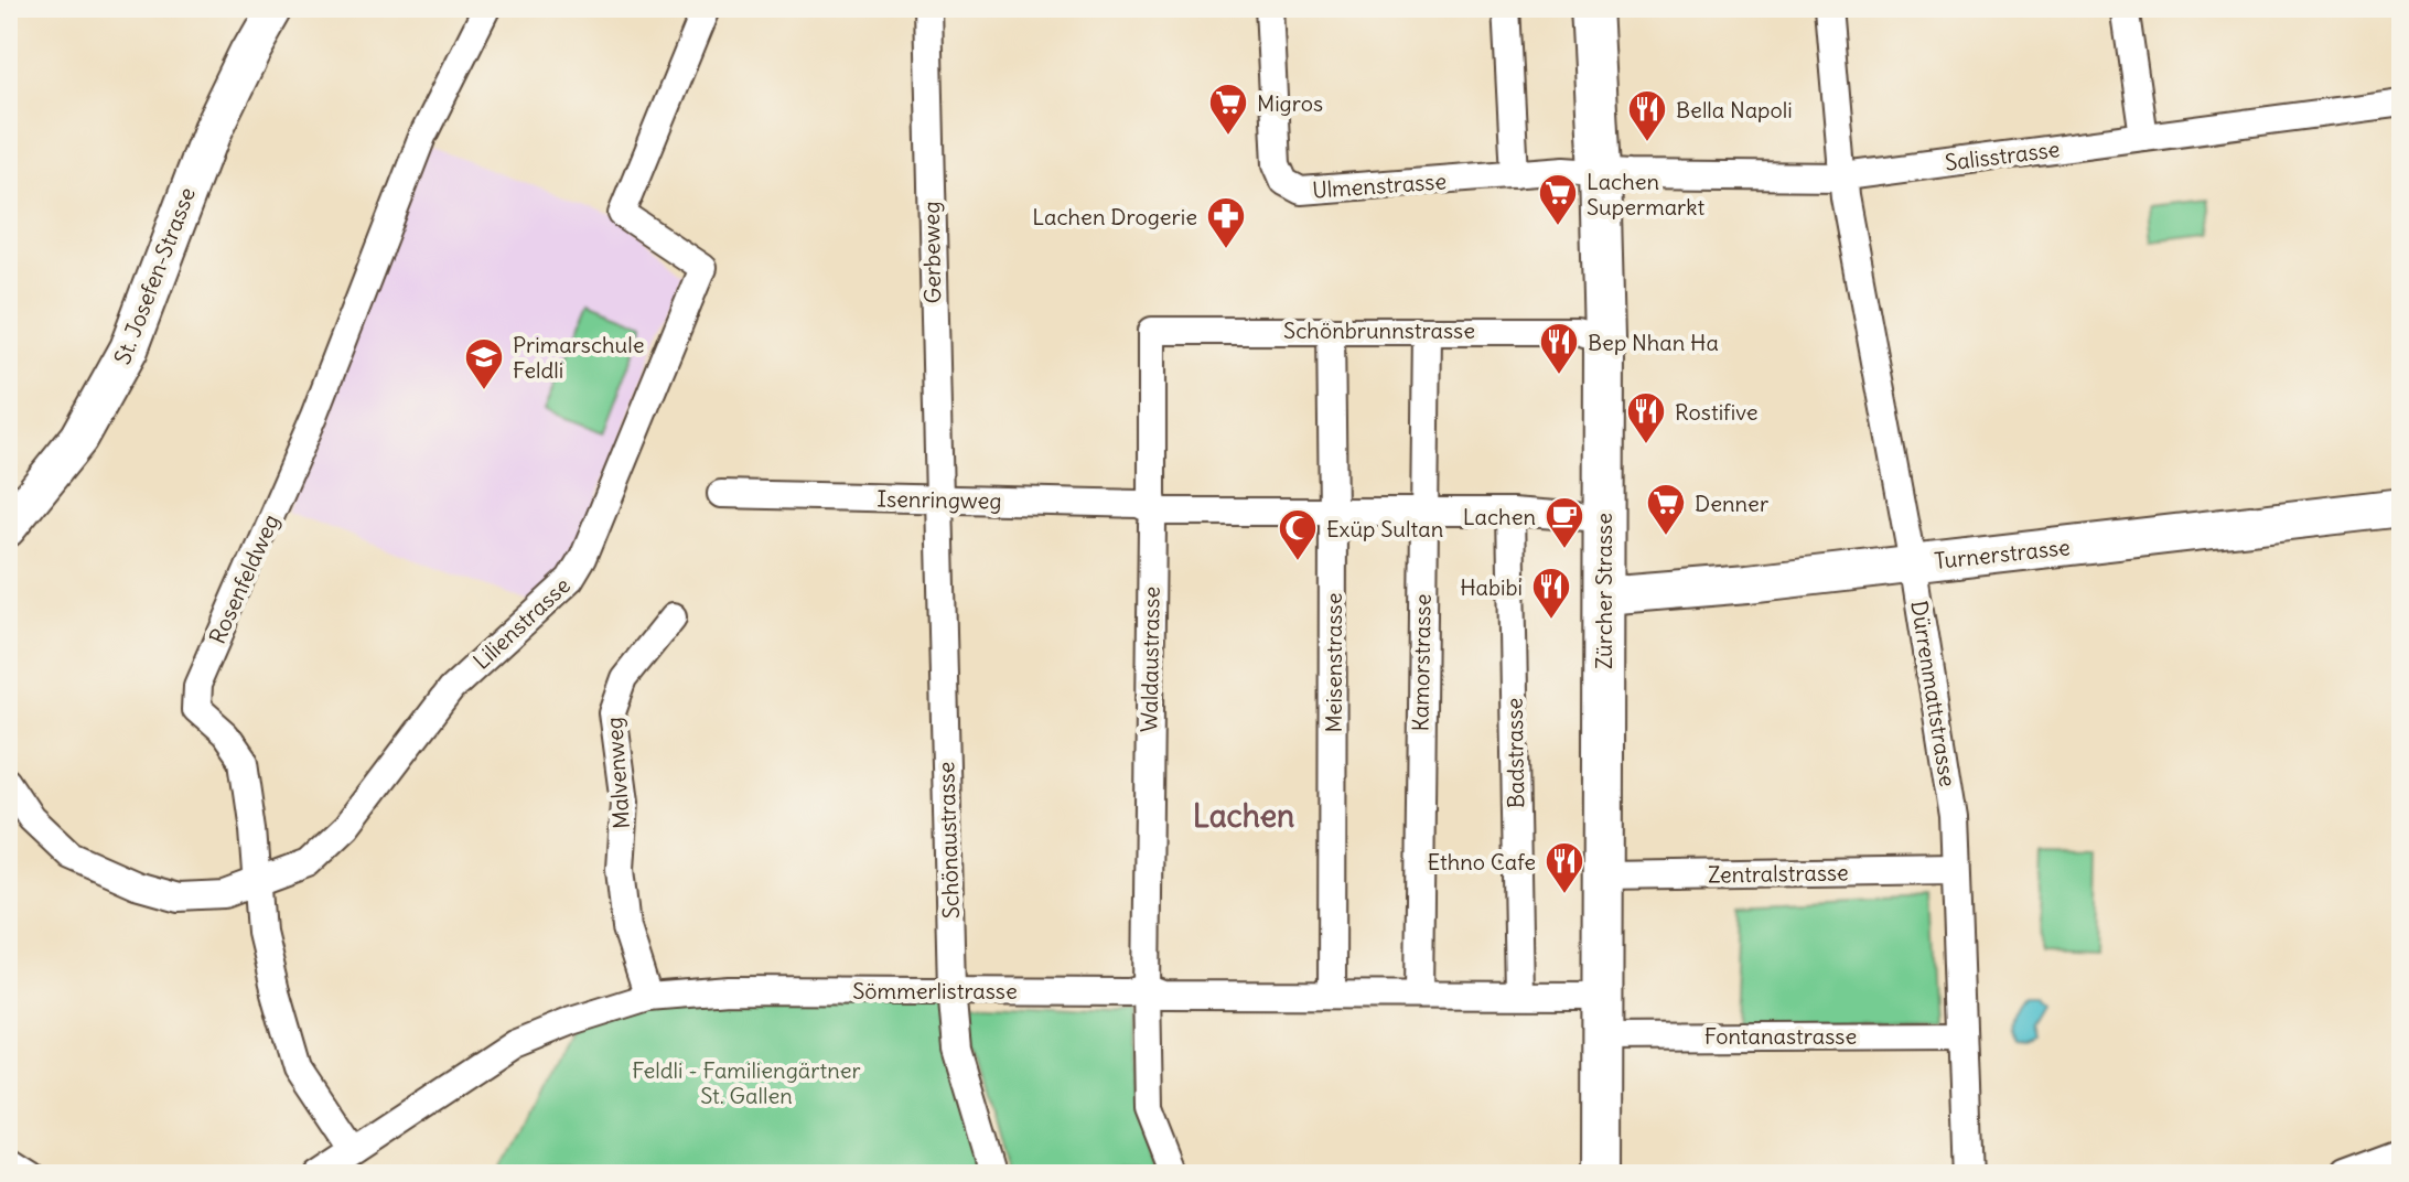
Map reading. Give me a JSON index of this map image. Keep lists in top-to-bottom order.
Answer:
{
  "streets": {
    "main road": ["Zürcher Strasse"],
    "street": [
      "Salisstrasse",
      "Ulmenstrasse",
      "Gerbeweg",
      "St. Josefen-Strasse",
      "Schönbrunnstrasse",
      "Isenringweg",
      "Turnerstrasse",
      "Rosenfeldweg",
      "Lilienstrasse",
      "Waldaustrasse",
      "Meisenstrasse",
      "Kamorstrasse",
      "Dürrenmattstrasse",
      "Badstrasse",
      "Malvenweg",
      "Schönaustrasse",
      "Zentralstrasse",
      "Sömmerlistrasse",
      "Fontanastrasse"
    ]
  },
  "crossings": [
    ["Salisstrasse", "Ulmenstrasse"],
    ["Salisstrasse", "Zürcher Strasse"],
    ["Salisstrasse", "Dürrenmattstrasse"],
    ["Ulmenstrasse", "Zürcher Strasse"],
    ["Gerbeweg", "Isenringweg"],
    ["Gerbeweg", "Schönaustrasse"],
    ["Schönbrunnstrasse", "Zürcher Strasse"],
    ["Schönbrunnstrasse", "Waldaustrasse"],
    ["Schönbrunnstrasse", "Meisenstrasse"],
    ["Schönbrunnstrasse", "Kamorstrasse"],
    ["Isenringweg", "Zürcher Strasse"],
    ["Isenringweg", "Waldaustrasse"],
    ["Isenringweg", "Meisenstrasse"],
    ["Isenringweg", "Kamorstrasse"],
    ["Isenringweg", "Badstrasse"],
    ["Isenringweg", "Schönaustrasse"],
    ["Turnerstrasse", "Zürcher Strasse"],
    ["Turnerstrasse", "Dürrenmattstrasse"],
    ["Rosenfeldweg", "Lilienstrasse"],
    ["Rosenfeldweg", "Sömmerlistrasse"],
    ["Zürcher Strasse", "Zentralstrasse"],
    ["Zürcher Strasse", "Sömmerlistrasse"],
    ["Zürcher Strasse", "Fontanastrasse"],
    ["Waldaustrasse", "Sömmerlistrasse"],
    ["Meisenstrasse", "Sömmerlistrasse"],
    ["Kamorstrasse", "Sömmerlistrasse"],
    ["Dürrenmattstrasse", "Zentralstrasse"],
    ["Dürrenmattstrasse", "Fontanastrasse"],
    ["Badstrasse", "Sömmerlistrasse"],
    ["Malvenweg", "Sömmerlistrasse"],
    ["Schönaustrasse", "Sömmerlistrasse"]
  ],
  "districts": ["Lachen"],
  "parks": ["Feldli - Familiengärtner St. Gallen"],
  "places": {
    "supermarket": ["Migros", "Lachen Supermarkt", "Denner"],
    "restaurant": [
      "Bella Napoli",
      "Bep Nhan Ha",
      "Rostifive",
      "Habibi",
      "Ethno Cafe"
    ],
    "pharmacy": ["Lachen Drogerie"],
    "school or university": ["Primarschule Feldli"],
    "cafe": ["Lachen"],
    "mosque": ["Exüp Sultan"]
  }
}
